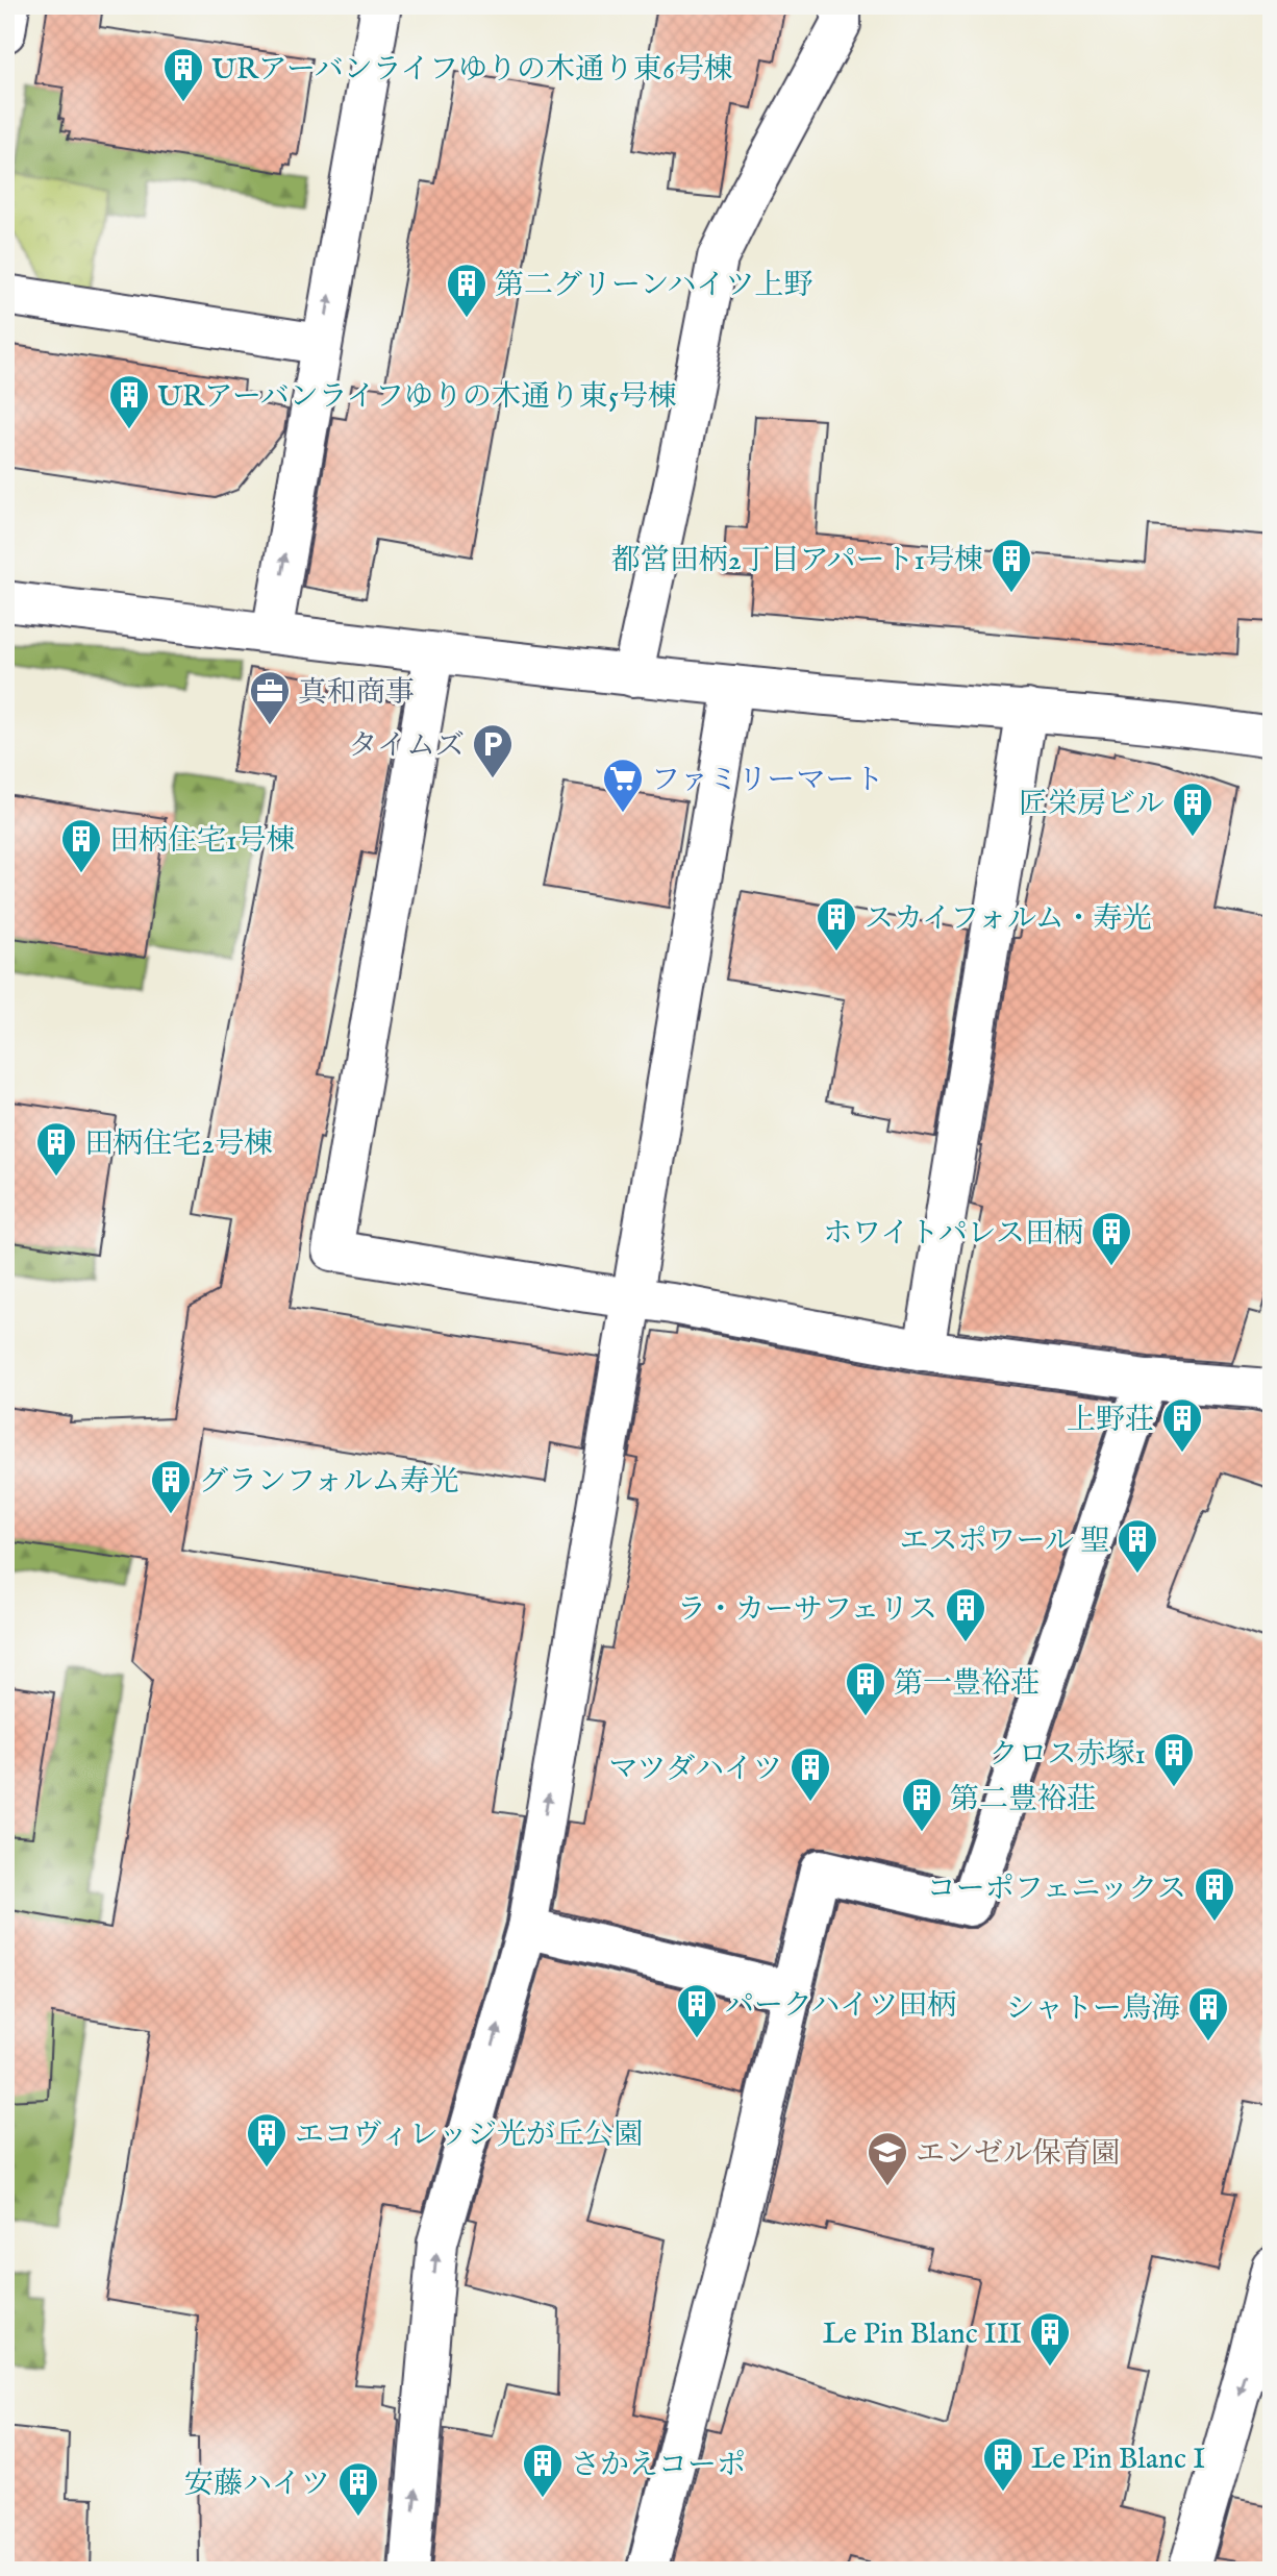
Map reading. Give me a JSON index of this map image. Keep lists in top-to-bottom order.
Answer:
{
  "places": {
    "building": [
      "URアーバンライフゆりの木通り東6号棟",
      "第二グリーンハイツ上野",
      "URアーバンライフゆりの木通り東5号棟",
      "都営田柄2丁目アパート1号棟",
      "匠栄房ビル",
      "田柄住宅1号棟",
      "スカイフォルム・寿光",
      "田柄住宅2号棟",
      "ホワイトパレス田柄",
      "上野荘",
      "グランフォルム寿光",
      "エスポワール 聖",
      "ラ・カーサフェリス",
      "第一豊裕荘",
      "クロス赤塚1",
      "マツダハイツ",
      "第二豊裕荘",
      "コーポフェニックス",
      "パークハイツ田柄",
      "シャトー鳥海",
      "エコヴィレッジ光が丘公園",
      "Le Pin Blanc III",
      "Le Pin Blanc I",
      "さかえコーポ",
      "安藤ハイツ"
    ],
    "office": ["真和商事"],
    "parking": ["タイムズ"],
    "supermarket": ["ファミリーマート"],
    "school or university": ["エンゼル保育園"]
  }
}
